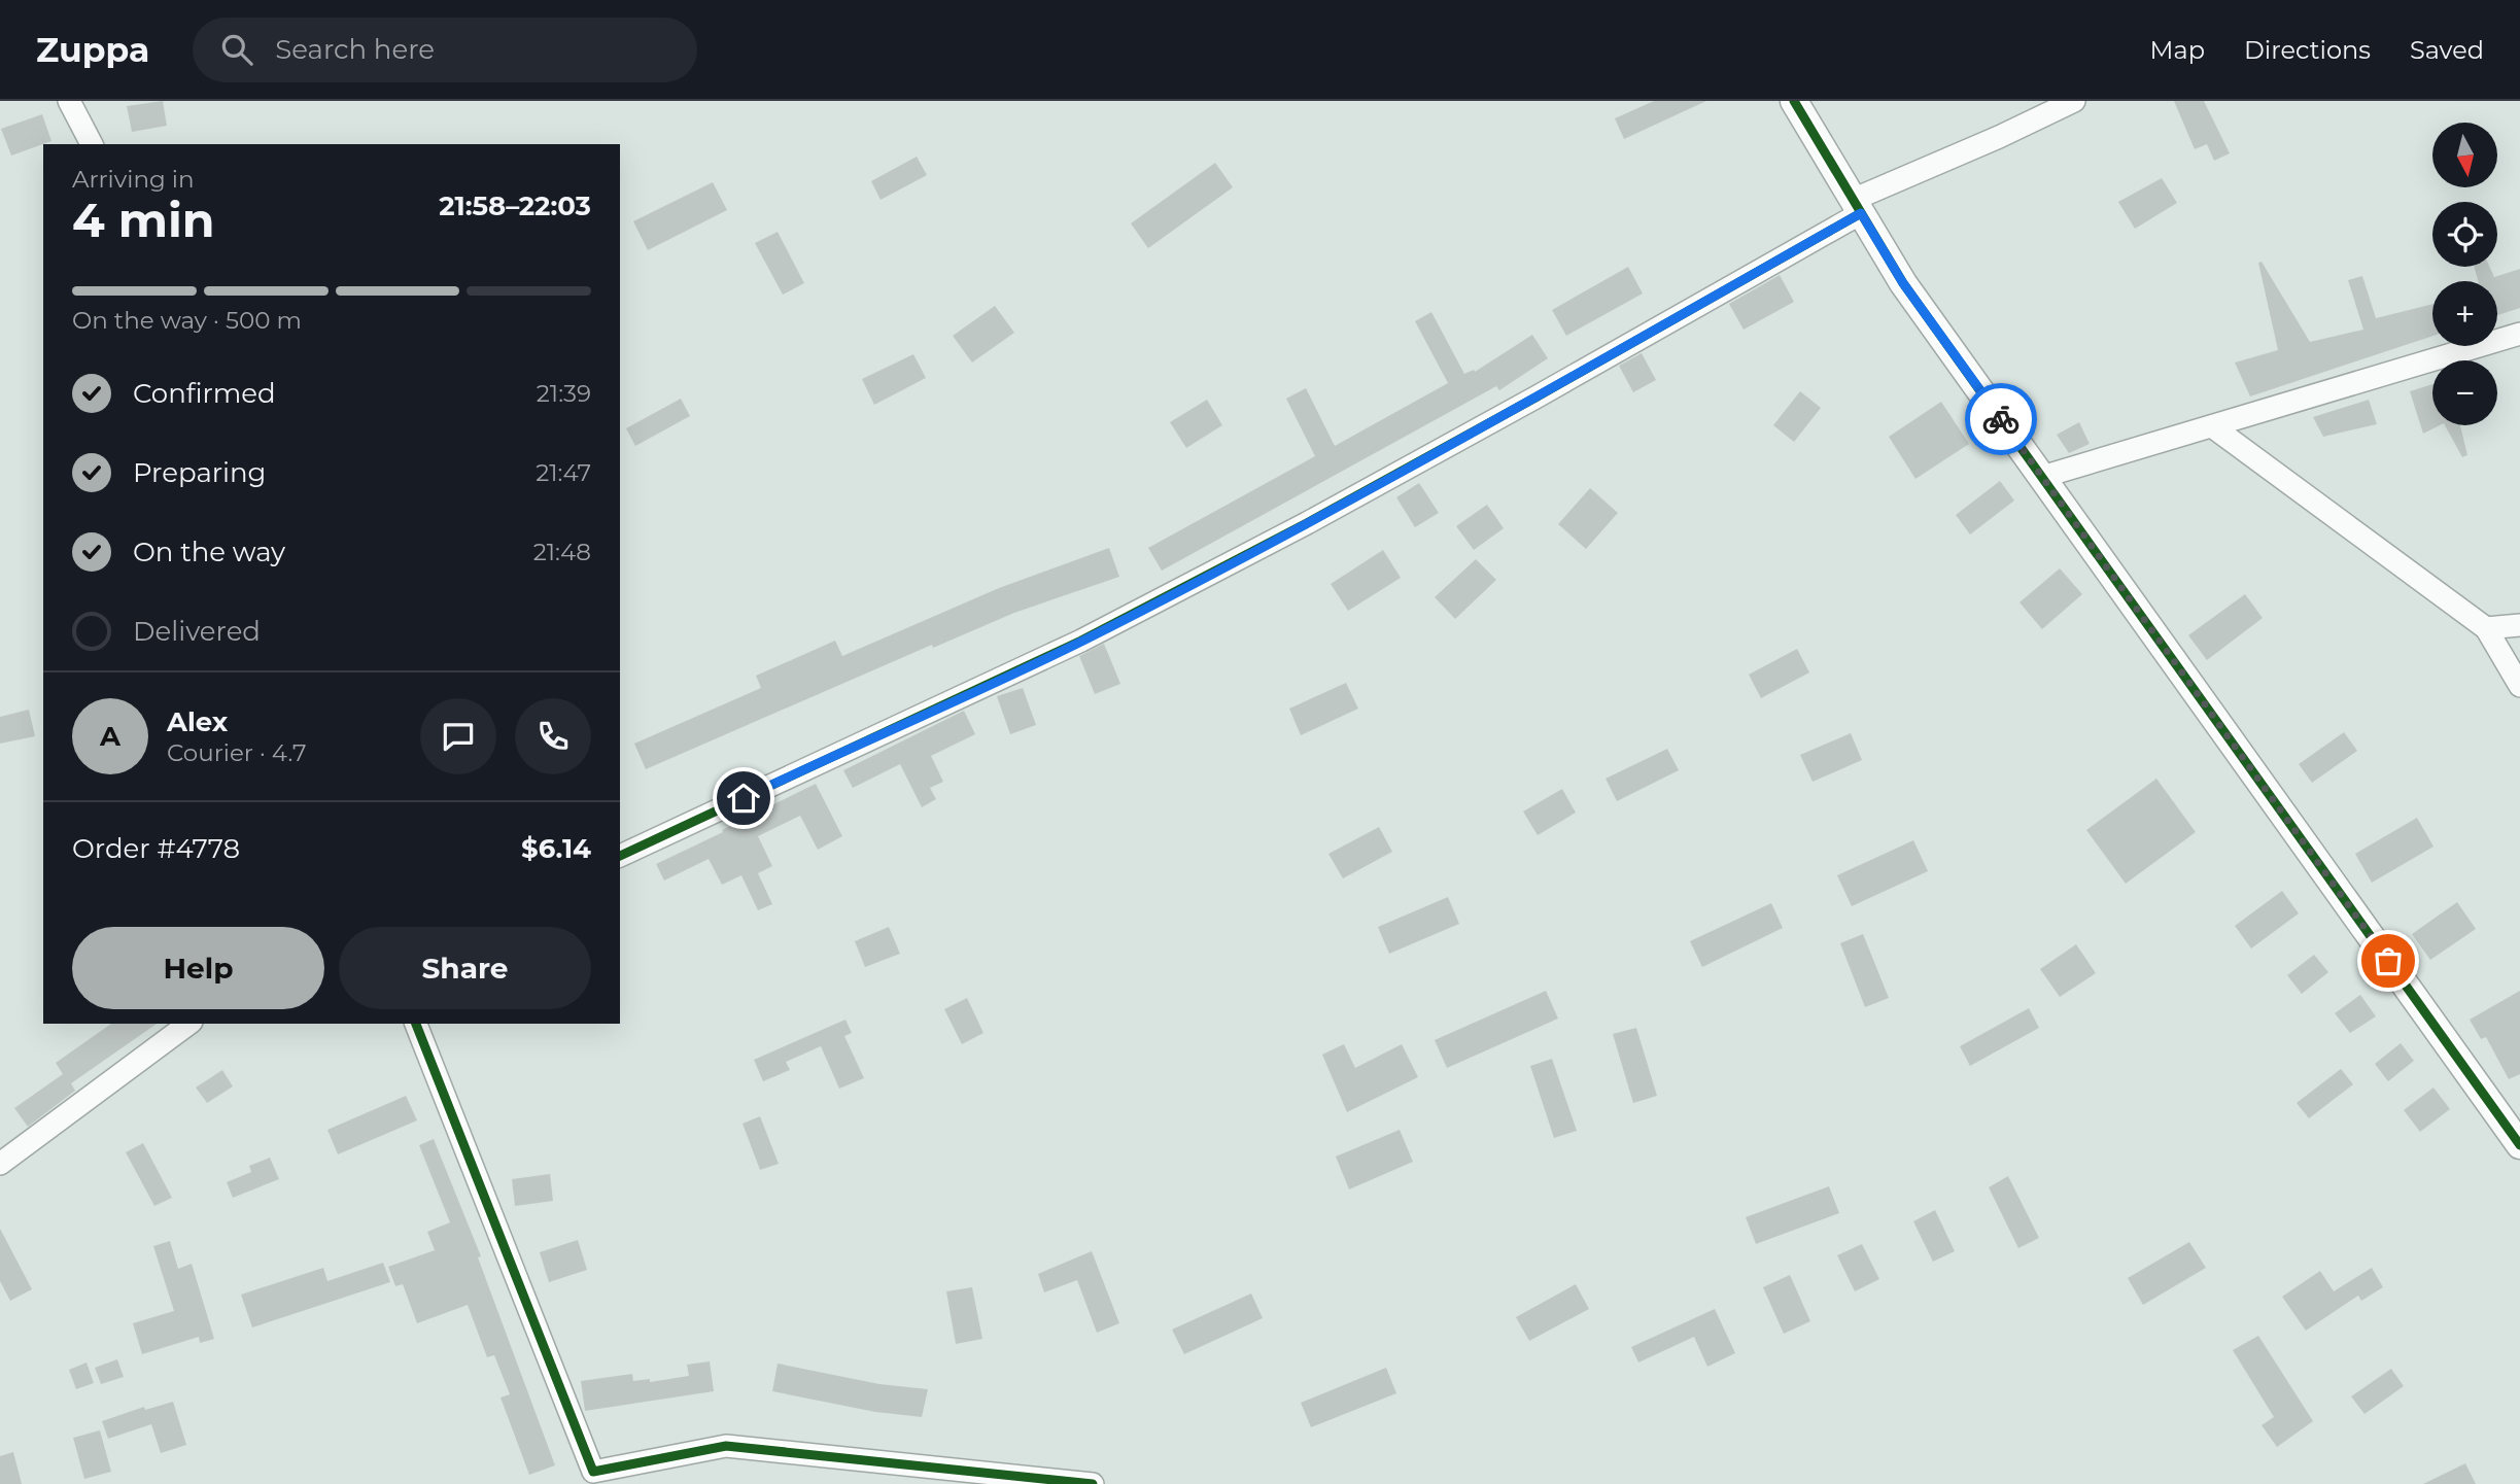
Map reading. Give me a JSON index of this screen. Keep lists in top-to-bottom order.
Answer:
{
  "north": "bottom",
  "page": {
    "header": "Zuppa",
    "search": "Search here",
    "nav": ["Map", "Directions", "Saved"],
    "map_buttons": ["+", "−"],
    "heading": ["4 min", "Arriving in", "21:58–22:03"],
    "panel": [
      "Alex",
      "Courier · 4.7",
      "Order #4778",
      "$6.14"
    ],
    "bar": "On the way · 500 m",
    "list": [
      ["Confirmed", "21:39"],
      ["Preparing", "21:47"],
      ["On the way", "21:48"],
      "Delivered"
    ],
    "round": "A",
    "buttons": ["Help", "Share"]
  }
}
